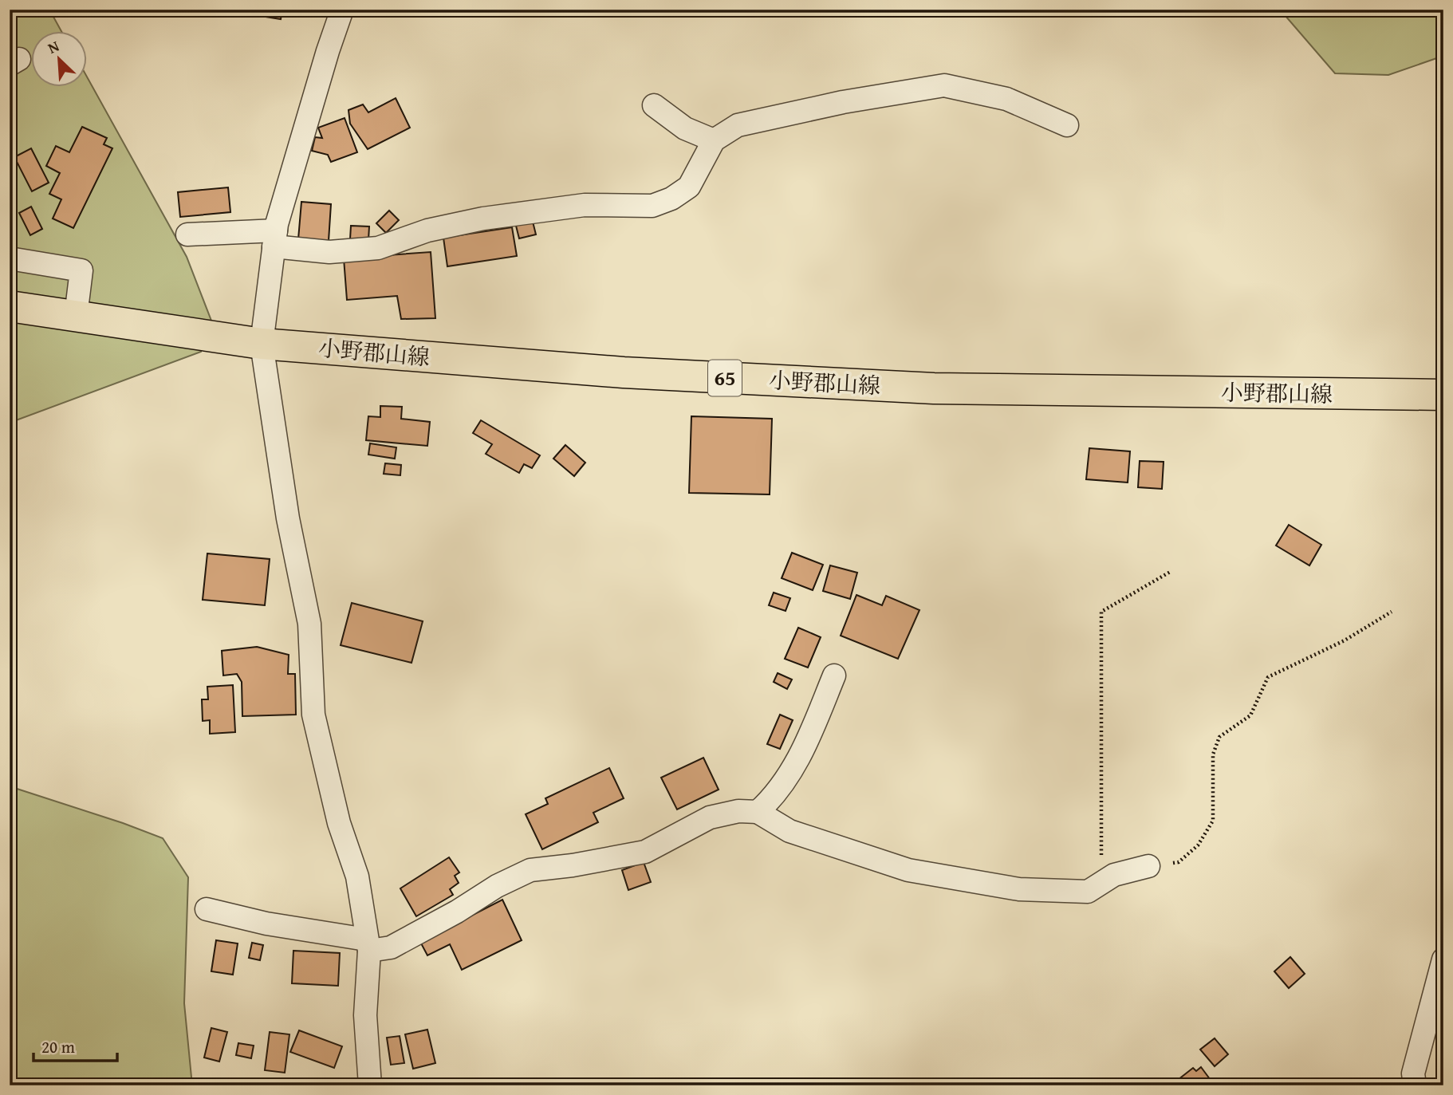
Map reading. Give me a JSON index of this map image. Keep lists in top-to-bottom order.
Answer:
{
  "streets": {
    "main road": ["小野郡山線", "65"]
  },
  "scale_bar": "20 m",
  "north": "top left"
}
